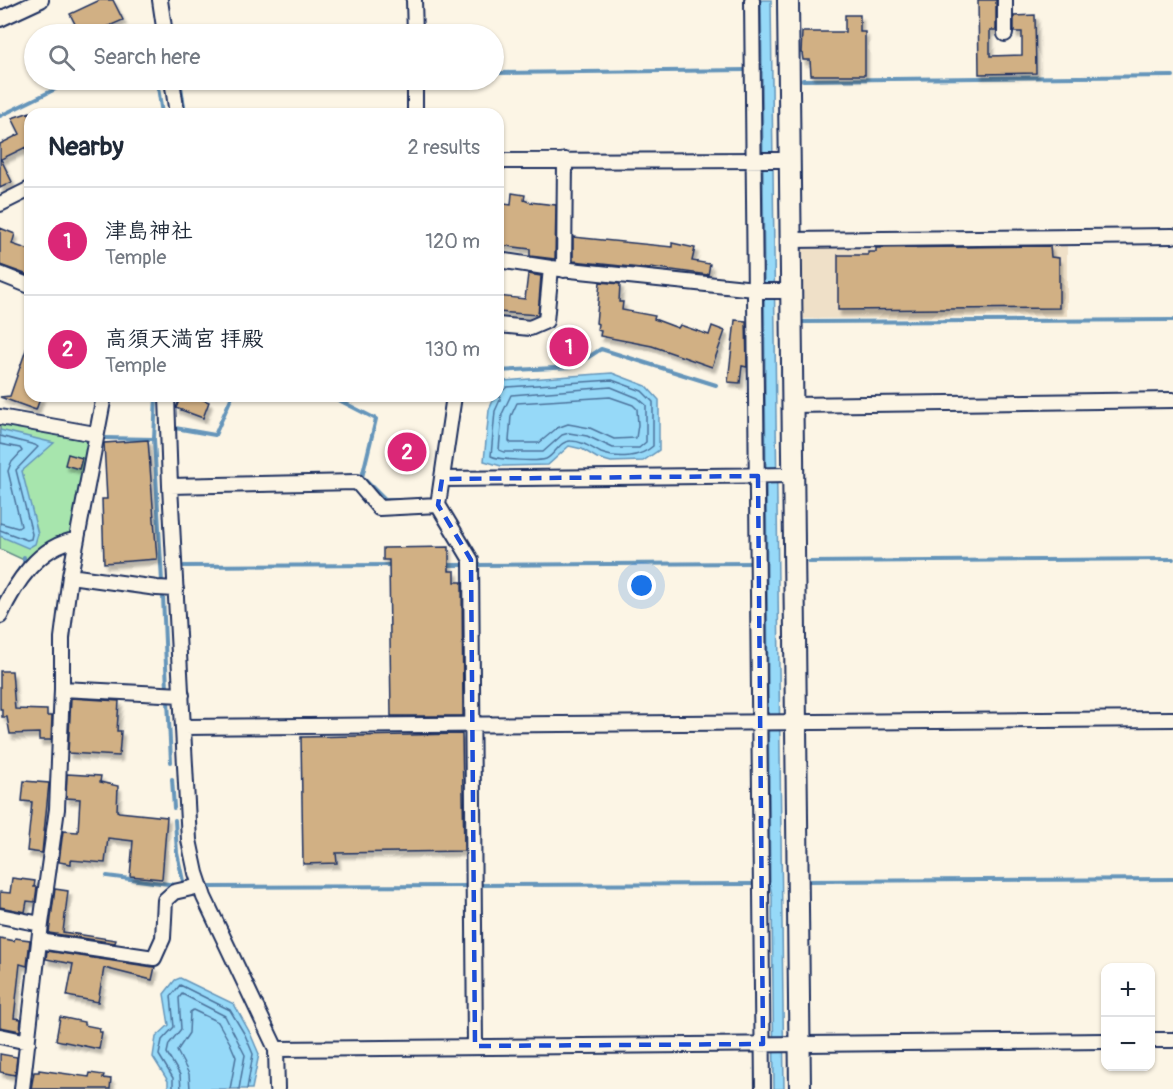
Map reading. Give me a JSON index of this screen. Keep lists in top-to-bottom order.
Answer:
{
  "page": {
    "search": "Search here",
    "heading": ["Nearby", "2 results"],
    "list": [
      {
        "mark": "1",
        "name": "津島神社",
        "note": "Temple",
        "value": "120 m"
      },
      {
        "mark": "2",
        "name": "高須天満宮 拝殿",
        "note": "Temple",
        "value": "130 m"
      }
    ],
    "pins": ["1", "2"],
    "map_buttons": ["+", "−"]
  }
}
